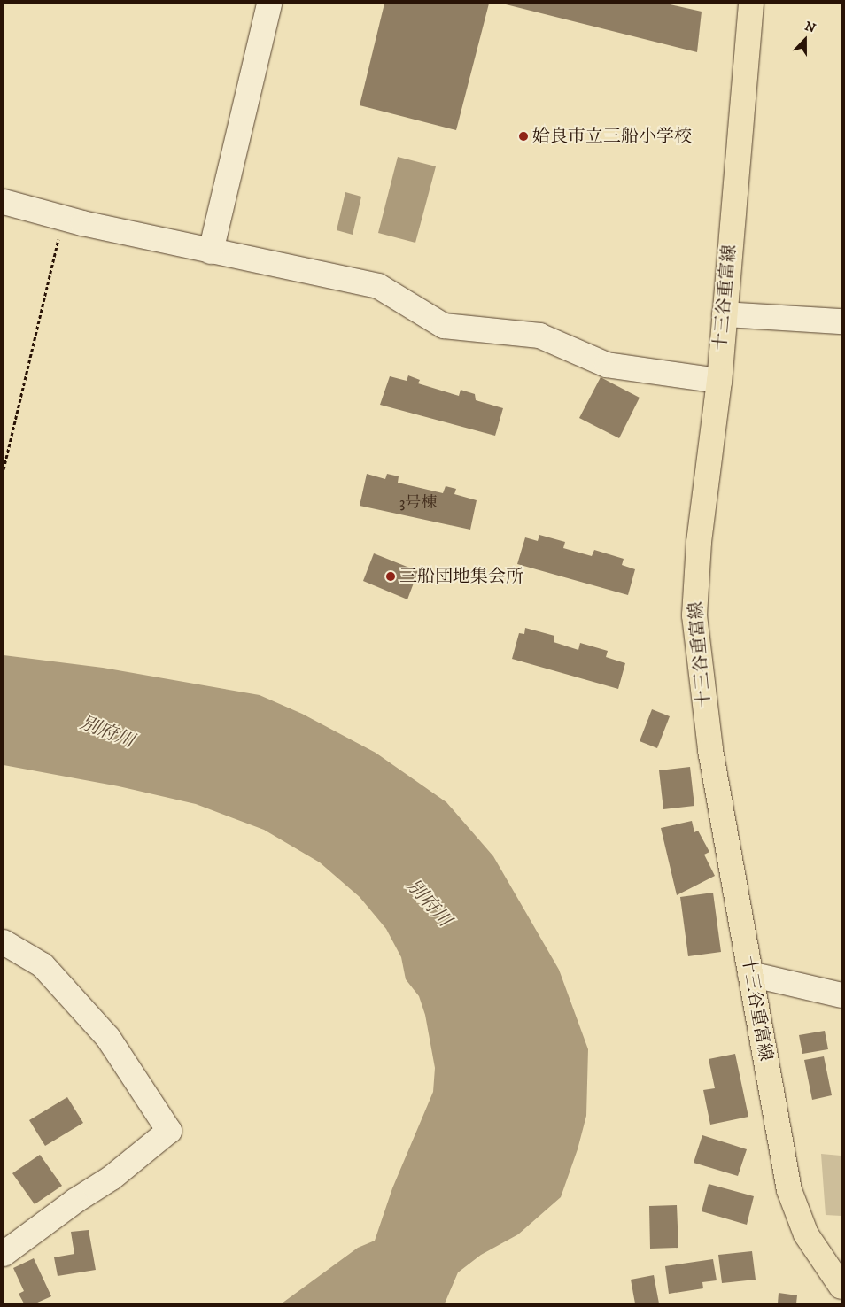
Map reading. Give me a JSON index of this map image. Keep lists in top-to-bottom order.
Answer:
{
  "streets": {
    "main road": ["十三谷重富線"]
  },
  "water": ["別府川"],
  "places": ["姶良市立三船小学校", "三船団地集会所"],
  "house_numbers": ["3号棟"],
  "north": "top"
}
